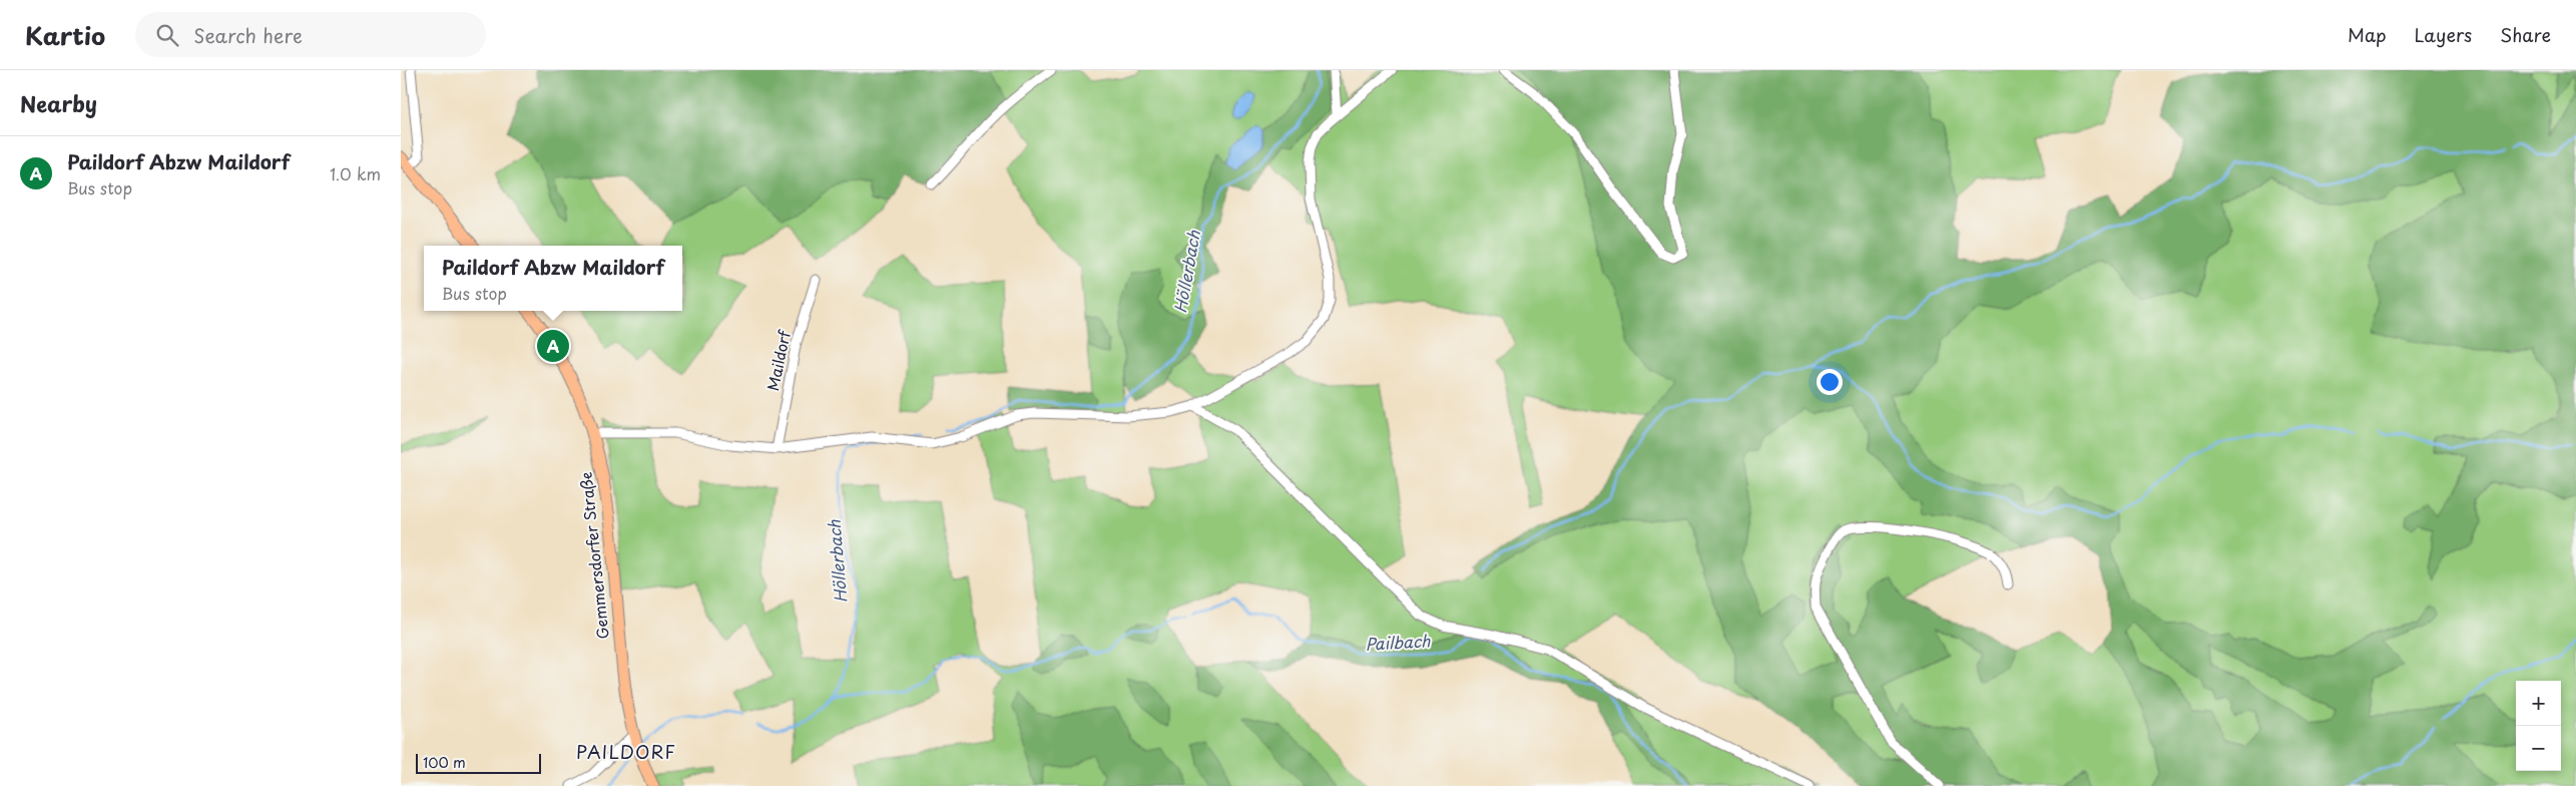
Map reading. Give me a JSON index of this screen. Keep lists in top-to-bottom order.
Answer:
{
  "streets": {
    "main road": ["Gemmersdorfer Straße"],
    "street": ["Maildorf"]
  },
  "districts": ["PAILDORF"],
  "water": ["Höllerbach", "Pailbach"],
  "scale_bar": "100 m",
  "page": {
    "header": "Kartio",
    "search": "Search here",
    "nav": ["Map", "Layers", "Share"],
    "heading": "Nearby",
    "list": [
      {
        "mark": "A",
        "name": "Paildorf Abzw Maildorf",
        "note": "Bus stop",
        "value": "1.0 km"
      }
    ],
    "popup": ["Paildorf Abzw Maildorf", "Bus stop"],
    "pins": "A",
    "map_buttons": ["+", "−"],
    "scale": "100 m"
  }
}
